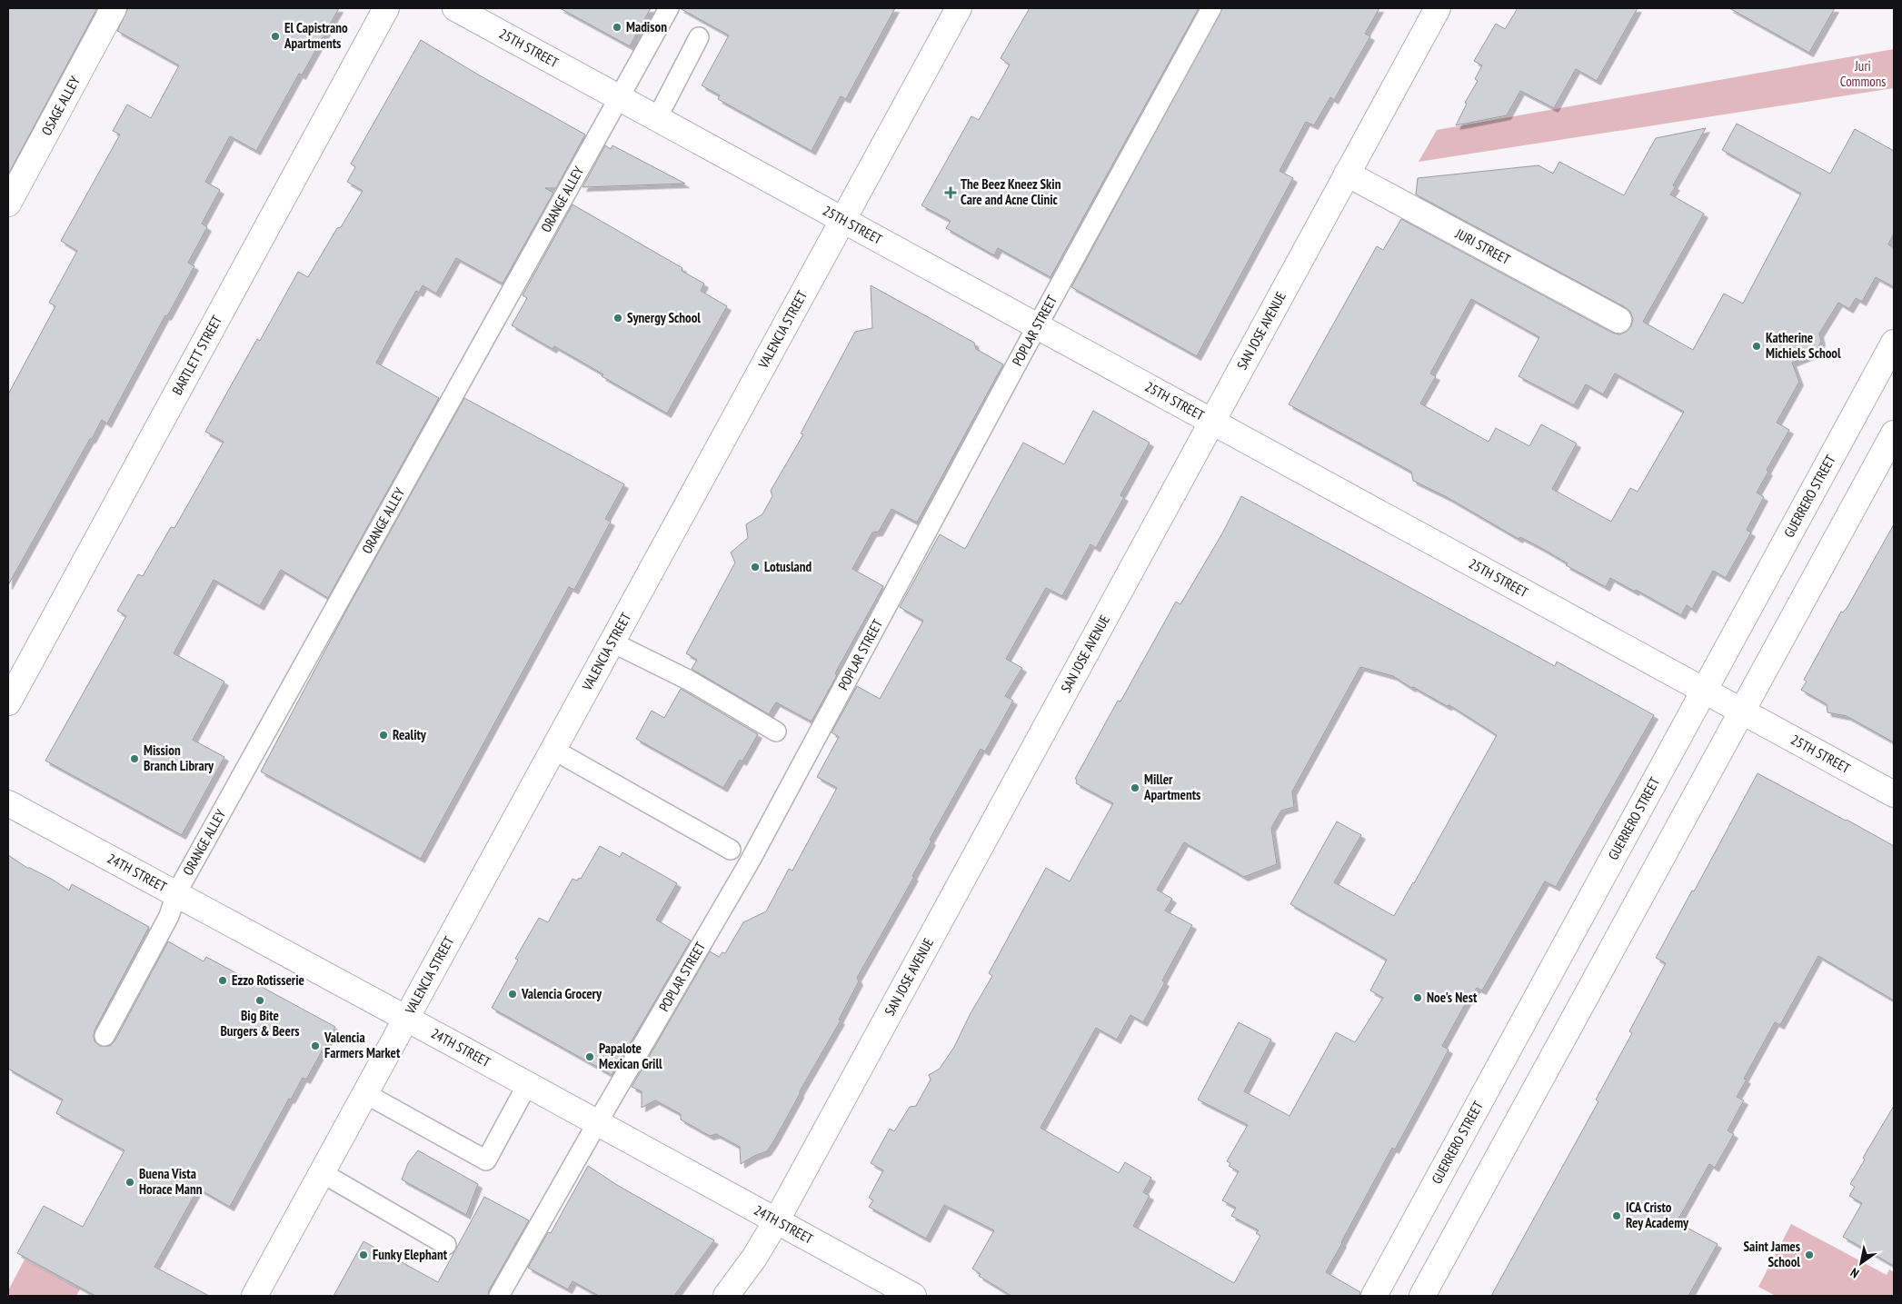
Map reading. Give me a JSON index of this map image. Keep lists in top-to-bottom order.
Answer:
{
  "streets": {
    "street": [
      "25TH STREET",
      "OSAGE ALLEY",
      "JURI STREET",
      "VALENCIA STREET",
      "SAN JOSE AVENUE",
      "BARTLETT STREET",
      "GUERRERO STREET",
      "24TH STREET"
    ],
    "lane": ["ORANGE ALLEY", "POPLAR STREET"]
  },
  "crossings": [
    ["25TH STREET", "ORANGE ALLEY"],
    ["25TH STREET", "VALENCIA STREET"],
    ["25TH STREET", "POPLAR STREET"],
    ["25TH STREET", "SAN JOSE AVENUE"],
    ["25TH STREET", "GUERRERO STREET"],
    ["ORANGE ALLEY", "24TH STREET"],
    ["JURI STREET", "SAN JOSE AVENUE"],
    ["VALENCIA STREET", "24TH STREET"],
    ["POPLAR STREET", "24TH STREET"],
    ["SAN JOSE AVENUE", "24TH STREET"]
  ],
  "parks": ["Juri Commons"],
  "places": {
    "other": [
      "Madison",
      "El Capistrano Apartments",
      "Synergy School",
      "Katherine Michiels School",
      "Lotusland",
      "Reality",
      "Mission Branch Library",
      "Miller Apartments",
      "Ezzo Rotisserie",
      "Valencia Grocery",
      "Noe's Nest",
      "Big Bite Burgers & Beers",
      "Valencia Farmers Market",
      "Papalote Mexican Grill",
      "Buena Vista Horace Mann",
      "ICA Cristo Rey Academy",
      "Funky Elephant",
      "Saint James School"
    ],
    "health": ["The Beez Kneez Skin Care and Acne Clinic"]
  },
  "north": "bottom left"
}
